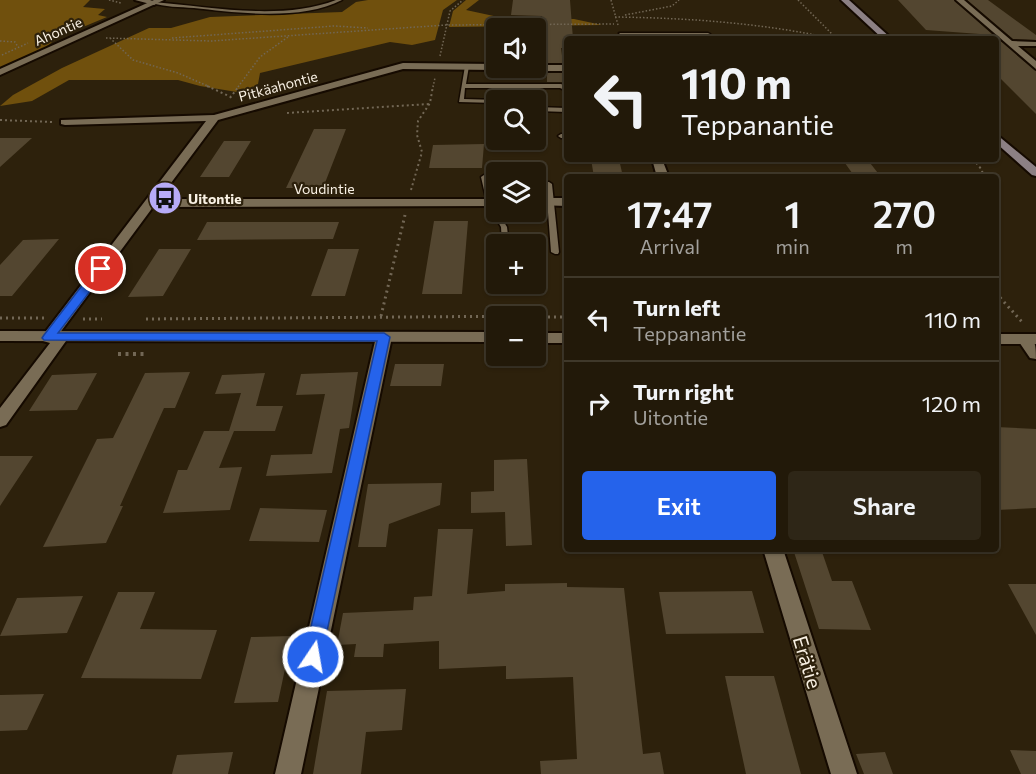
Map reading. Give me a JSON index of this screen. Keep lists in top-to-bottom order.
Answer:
{
  "streets": {
    "street": [
      "Ahontie",
      "Pitkäahontie",
      "Voudintie",
      "Erätie"
    ]
  },
  "places": {
    "bus stop": ["Uitontie"]
  },
  "page": {
    "map_buttons": ["+", "−"],
    "turn": ["110 m", "Teppanantie"],
    "eta": [
      "17:47",
      "Arrival",
      "1",
      "min",
      "270",
      "m"
    ],
    "list": [
      {
        "name": "Turn left",
        "note": "Teppanantie",
        "value": "110 m"
      },
      {
        "name": "Turn right",
        "note": "Uitontie",
        "value": "120 m"
      }
    ],
    "buttons": ["Exit", "Share"]
  }
}
